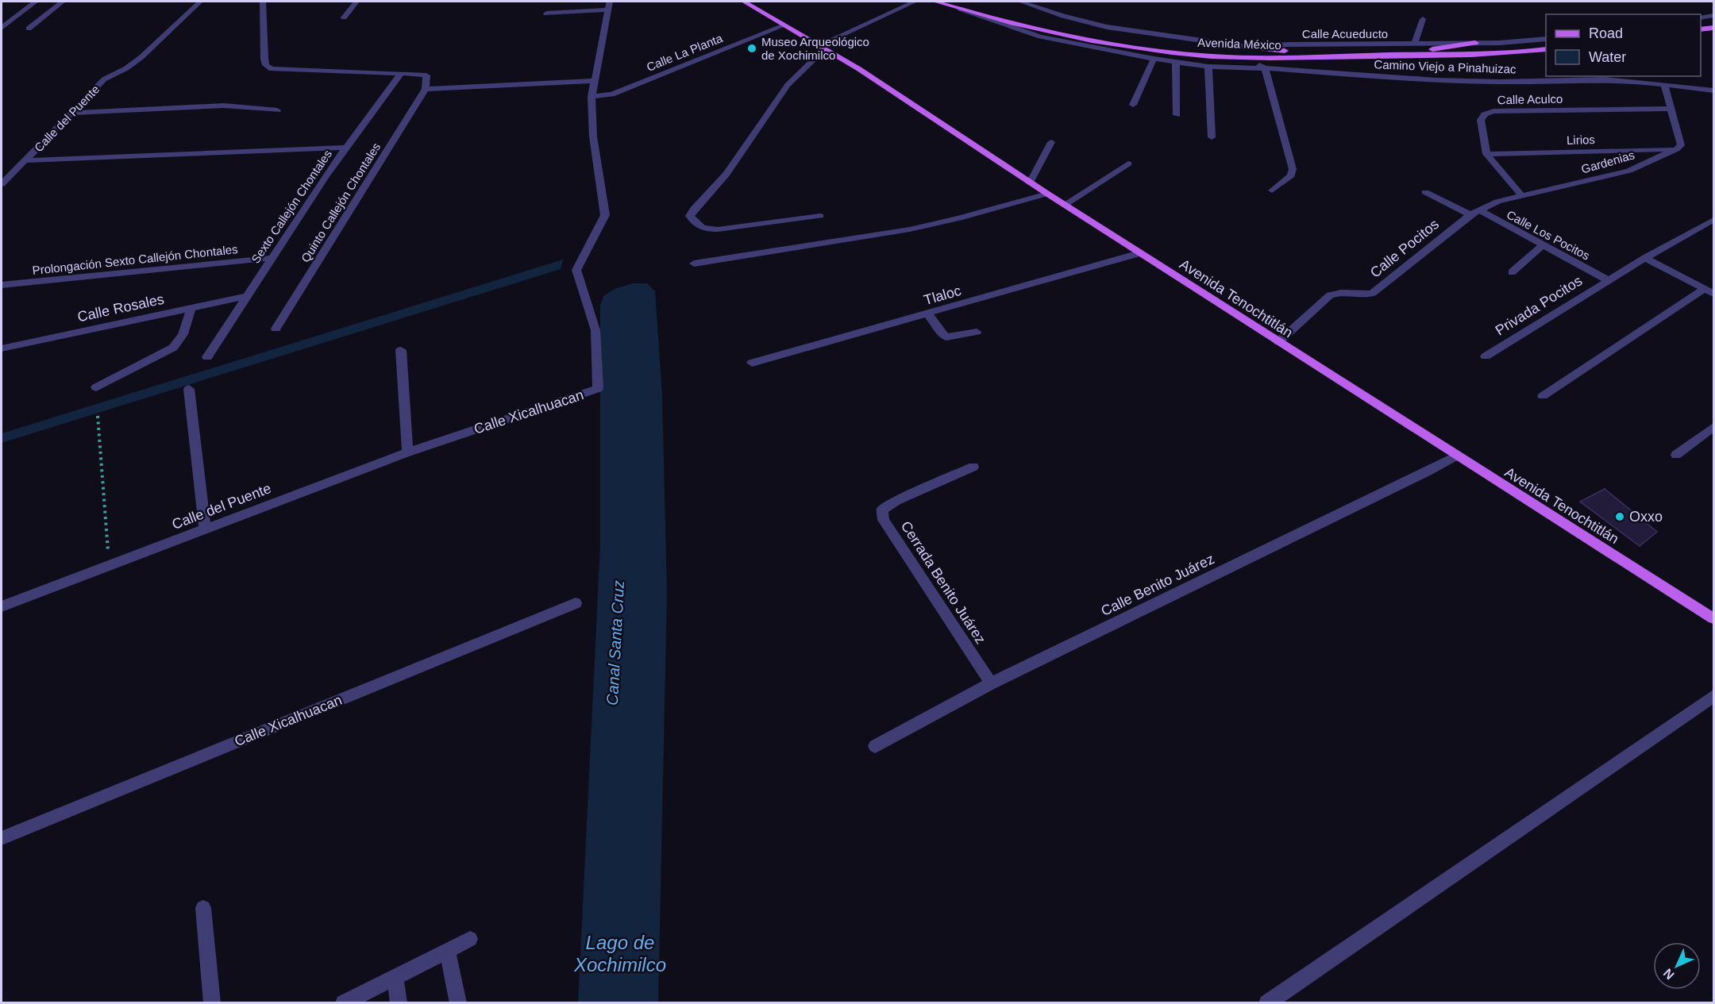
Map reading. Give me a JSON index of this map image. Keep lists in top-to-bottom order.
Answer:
{
  "streets": {
    "main road": ["Avenida México", "Avenida Tenochtitlán"],
    "street": [
      "Calle Acueducto",
      "Calle La Planta",
      "Camino Viejo a Pinahuizac",
      "Calle Aculco",
      "Calle del Puente",
      "Lirios",
      "Gardenias",
      "Quinto Callejón Chontales",
      "Sexto Callejón Chontales",
      "Calle Los Pocitos",
      "Calle Pocitos",
      "Prolongación Sexto Callejón Chontales",
      "Tlaloc",
      "Privada Pocitos",
      "Calle Rosales",
      "Calle Xicalhuacan",
      "Cerrada Benito Juárez",
      "Calle Benito Juárez"
    ]
  },
  "crossings": [
    ["Avenida México", "Camino Viejo a Pinahuizac"],
    ["Calle La Planta", "Avenida Tenochtitlán"],
    ["Calle La Planta", "Calle Xicalhuacan"],
    ["Calle Aculco", "Lirios"],
    ["Calle del Puente", "Calle Xicalhuacan"],
    ["Lirios", "Gardenias"],
    ["Gardenias", "Calle Los Pocitos"],
    ["Gardenias", "Calle Pocitos"],
    ["Quinto Callejón Chontales", "Sexto Callejón Chontales"],
    ["Sexto Callejón Chontales", "Prolongación Sexto Callejón Chontales"],
    ["Sexto Callejón Chontales", "Calle Rosales"],
    ["Calle Los Pocitos", "Calle Pocitos"],
    ["Calle Los Pocitos", "Privada Pocitos"],
    ["Calle Pocitos", "Avenida Tenochtitlán"],
    ["Tlaloc", "Avenida Tenochtitlán"],
    ["Avenida Tenochtitlán", "Calle Benito Juárez"],
    ["Cerrada Benito Juárez", "Calle Benito Juárez"]
  ],
  "water": ["Canal Santa Cruz", "Lago de Xochimilco"],
  "places": ["Museo Arqueológico de Xochimilco", "Oxxo"],
  "legend": ["Road", "Water"],
  "north": "bottom left"
}
